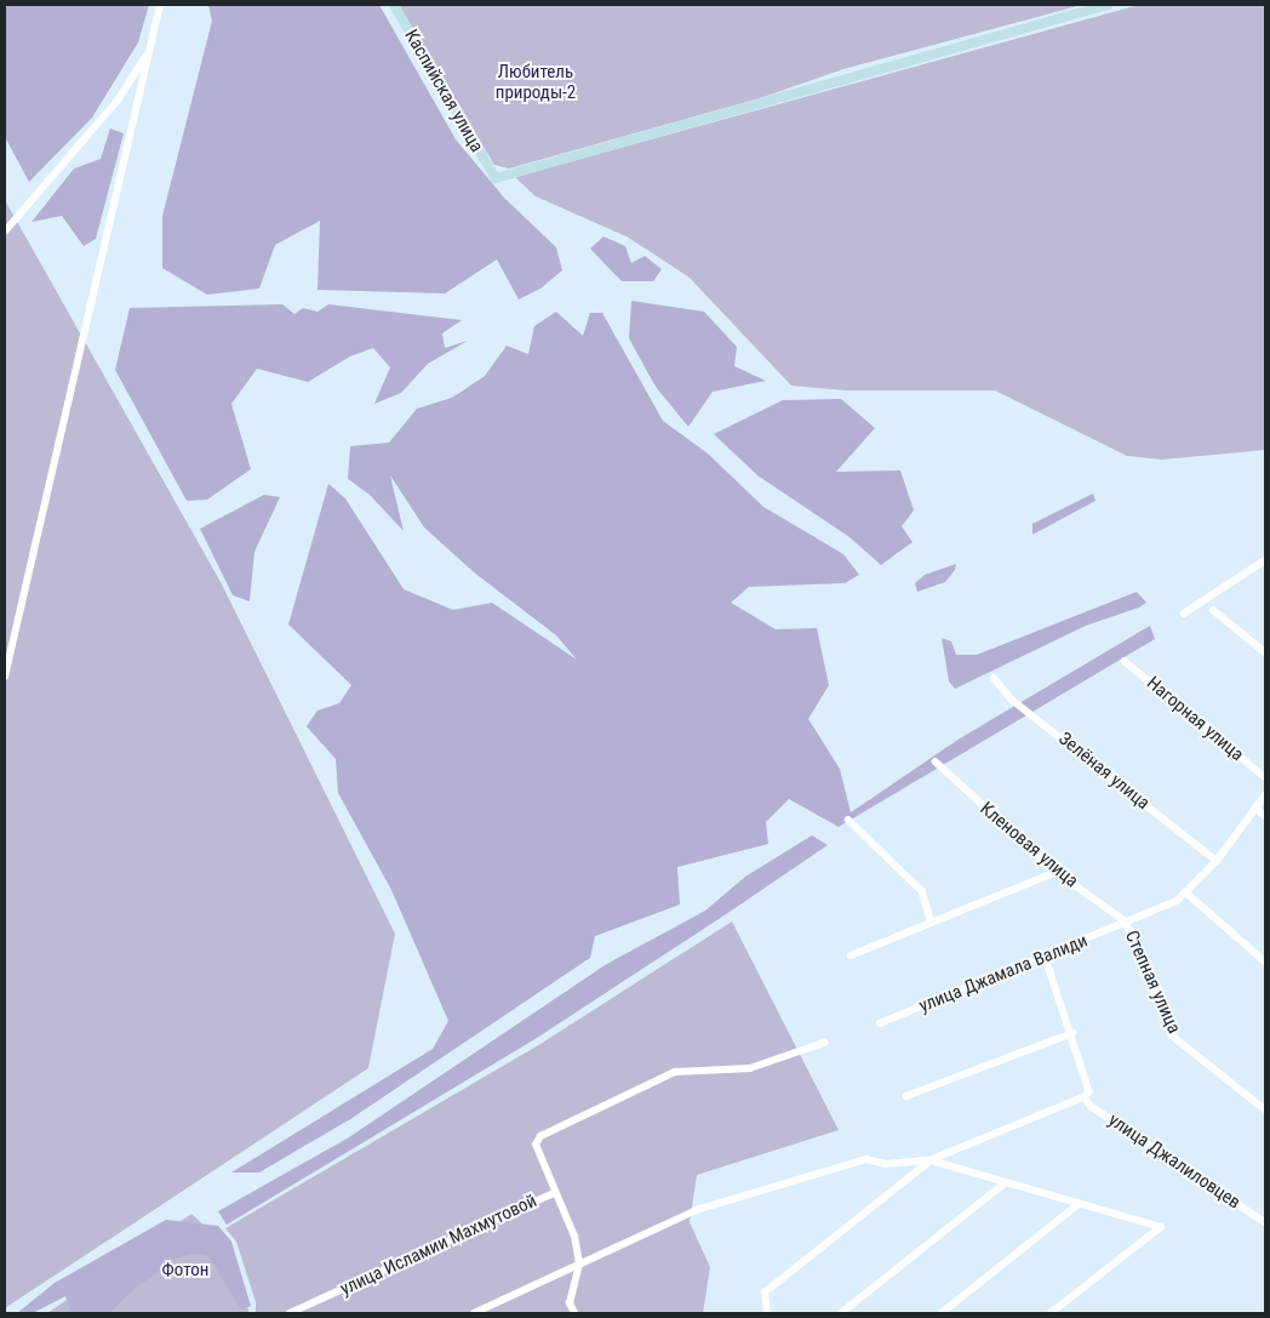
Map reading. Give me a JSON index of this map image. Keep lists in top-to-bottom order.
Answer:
{
  "streets": {
    "street": [
      "Каспийская улица",
      "Нагорная улица",
      "Зелёная улица",
      "Кленовая улица",
      "улица Джамала Валиди",
      "Степная улица",
      "улица Джалиловцев",
      "улица Исламии Махмутовой"
    ]
  },
  "crossings": [
    ["Кленовая улица", "улица Джамала Валиди"],
    ["Кленовая улица", "Степная улица"],
    ["улица Джамала Валиди", "Степная улица"]
  ],
  "parks": ["Любитель природы-2", "Фотон"]
}
